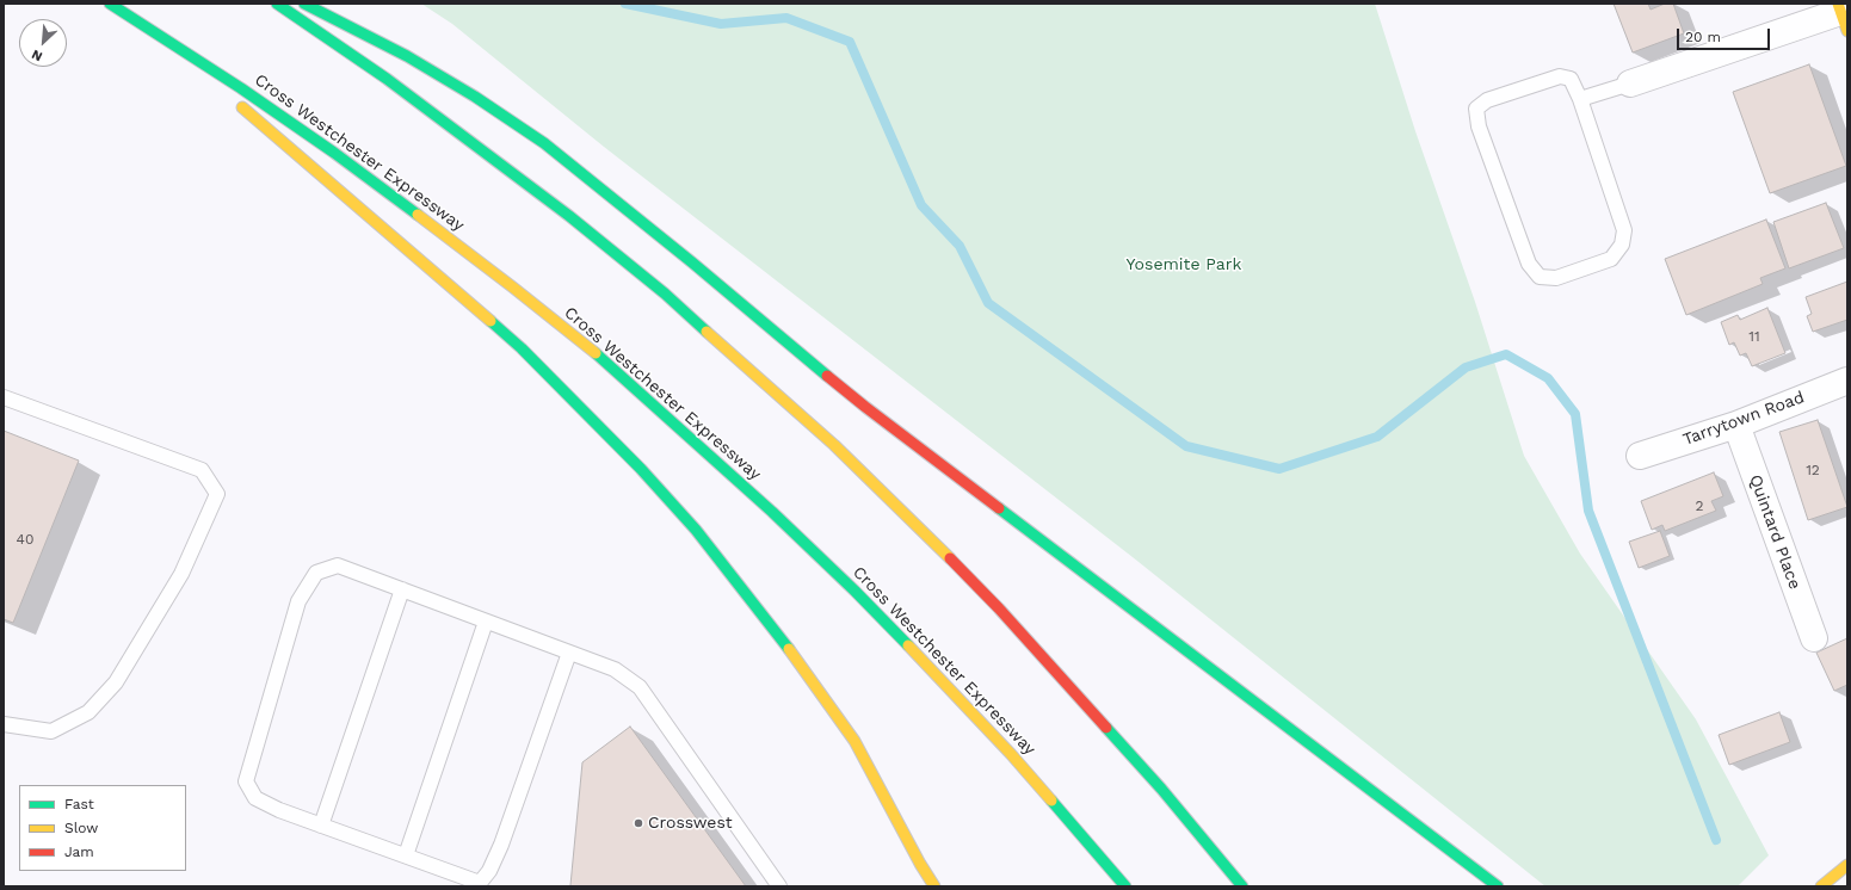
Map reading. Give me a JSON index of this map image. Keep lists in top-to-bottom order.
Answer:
{
  "streets": {
    "main road": ["Cross Westchester Expressway"],
    "street": ["Tarrytown Road", "Quintard Place"]
  },
  "crossings": [
    ["Tarrytown Road", "Quintard Place"]
  ],
  "parks": ["Yosemite Park"],
  "places": ["Crosswest"],
  "house_numbers": [
    "11",
    "12",
    "2",
    "40"
  ],
  "legend": ["Fast", "Slow", "Jam"],
  "scale_bar": "20 m",
  "north": "bottom left"
}
